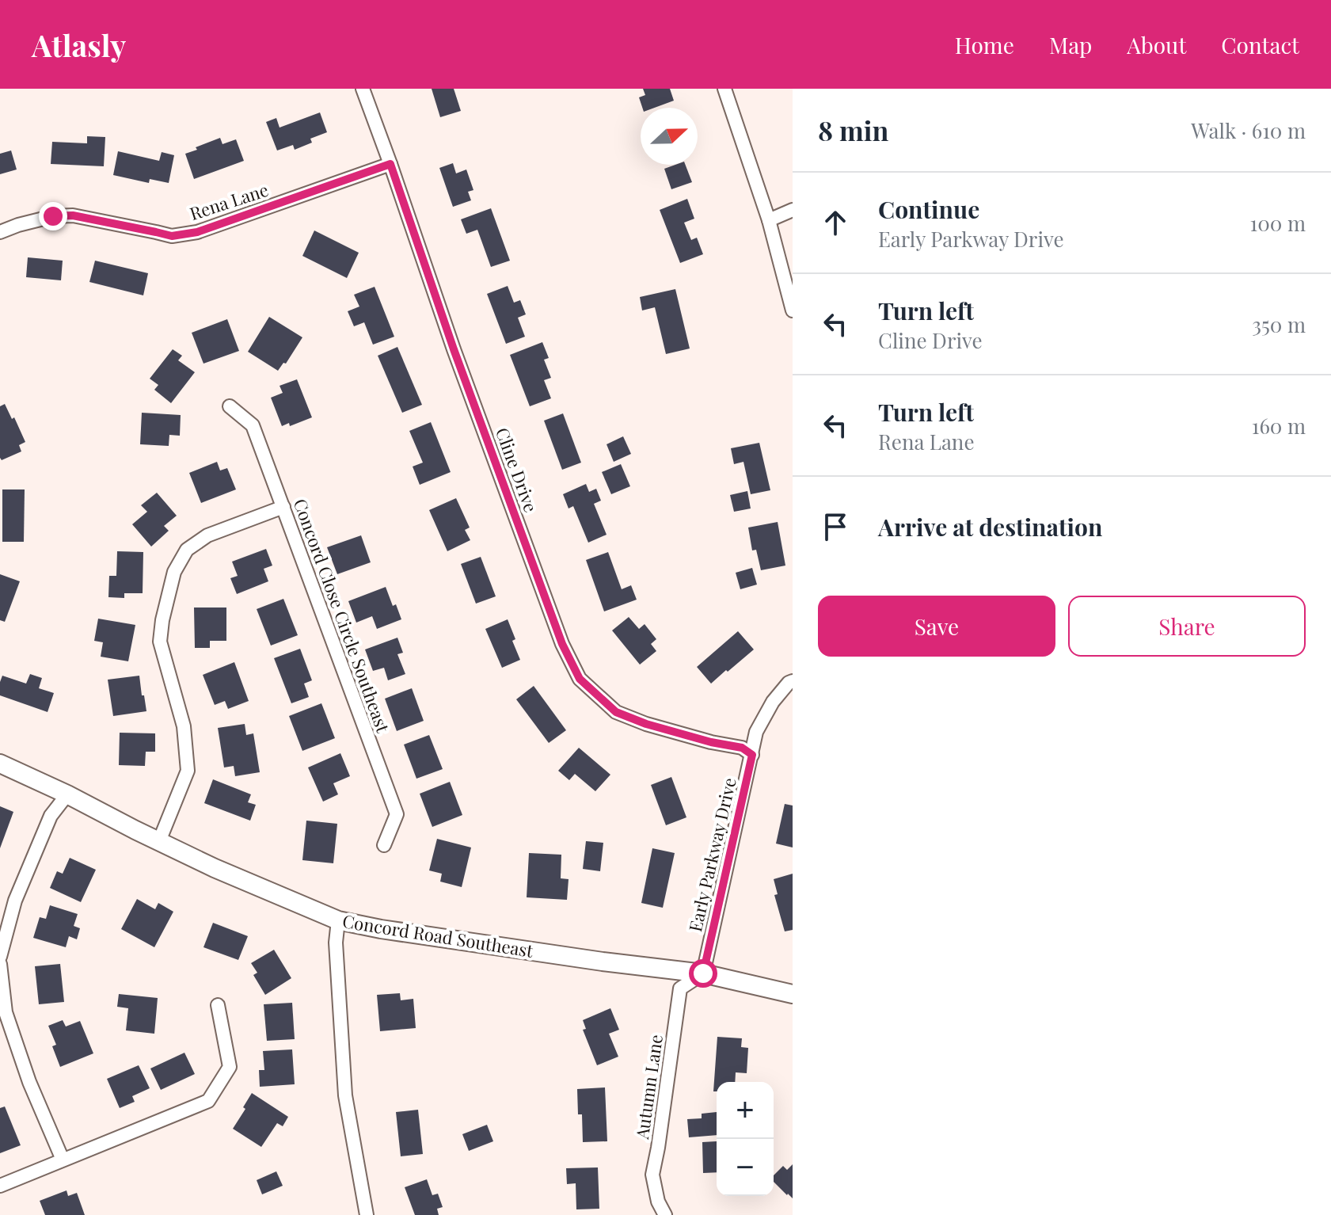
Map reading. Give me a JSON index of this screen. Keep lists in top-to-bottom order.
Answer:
{
  "streets": {
    "street": [
      "Rena Lane",
      "Cline Drive",
      "Concord Close Circle Southeast",
      "Early Parkway Drive",
      "Concord Road Southeast",
      "Autumn Lane"
    ]
  },
  "crossings": [
    ["Rena Lane", "Cline Drive"],
    ["Cline Drive", "Early Parkway Drive"],
    ["Early Parkway Drive", "Concord Road Southeast"],
    ["Early Parkway Drive", "Autumn Lane"],
    ["Concord Road Southeast", "Autumn Lane"]
  ],
  "north": "right",
  "page": {
    "header": "Atlasly",
    "nav": [
      "Home",
      "Map",
      "About",
      "Contact"
    ],
    "heading": ["8 min", "Walk · 610 m"],
    "list": [
      ["Continue", "Early Parkway Drive", "100 m"],
      ["Turn left", "Cline Drive", "350 m"],
      ["Turn left", "Rena Lane", "160 m"],
      "Arrive at destination"
    ],
    "buttons": ["Save", "Share"],
    "map_buttons": ["+", "−"]
  }
}
